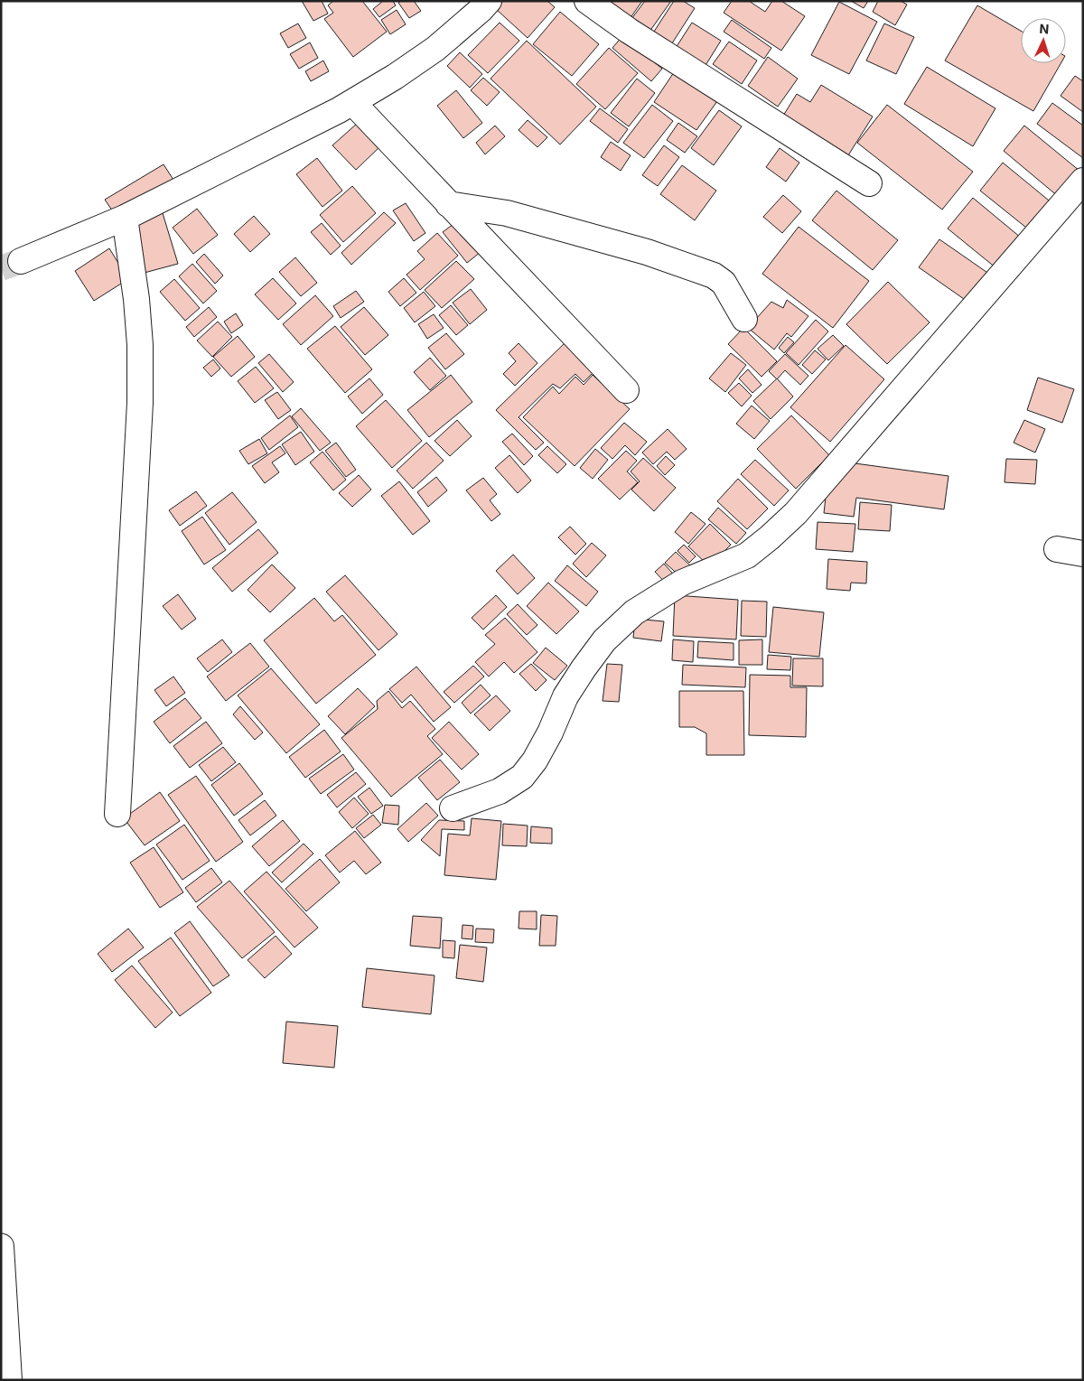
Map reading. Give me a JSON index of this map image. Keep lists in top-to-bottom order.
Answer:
{
  "north": "top"
}
